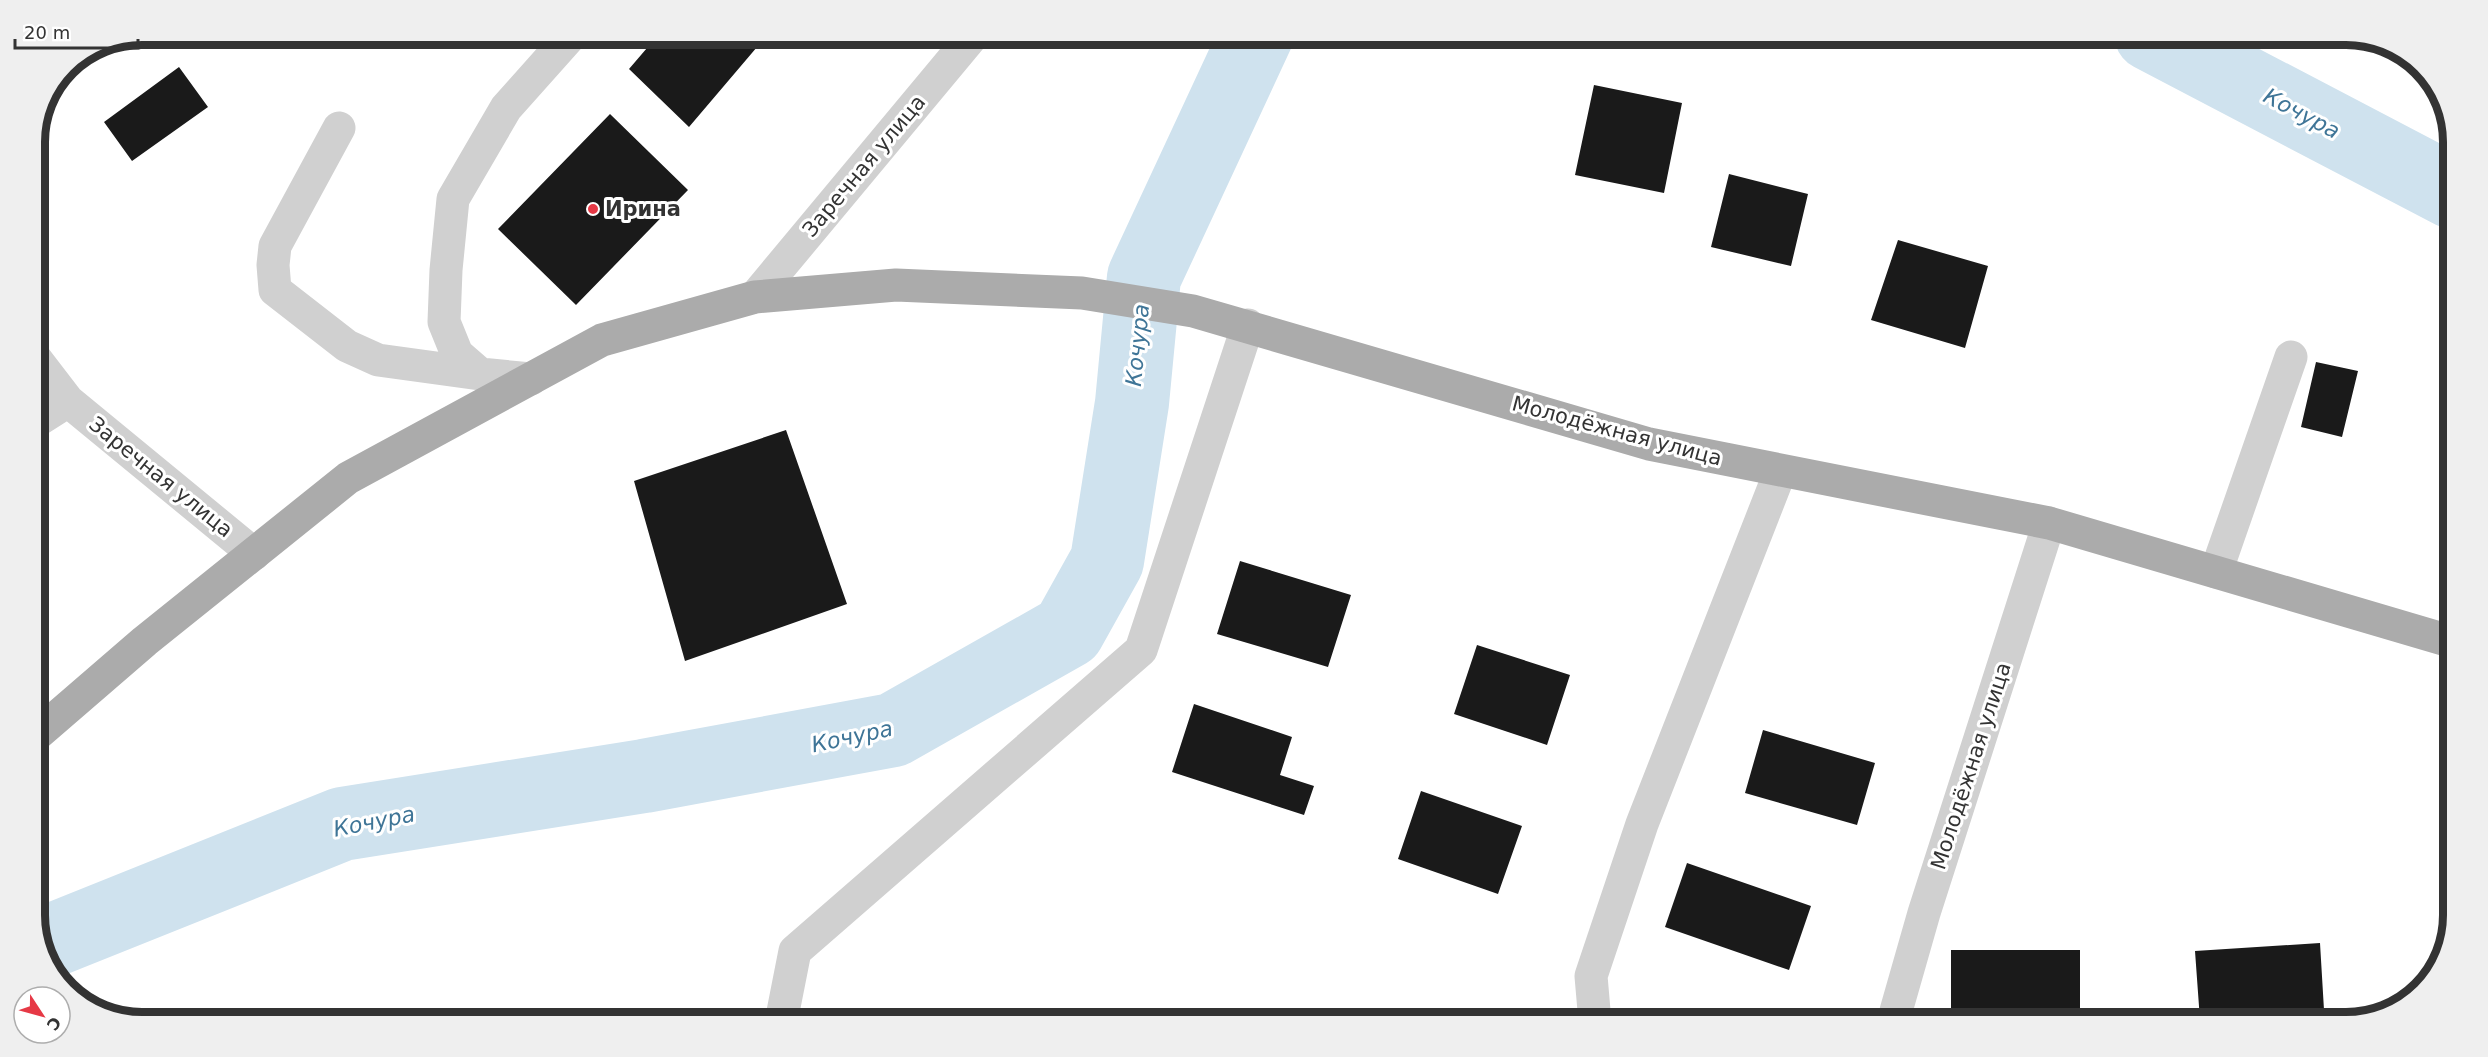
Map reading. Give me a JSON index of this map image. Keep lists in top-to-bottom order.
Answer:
{
  "streets": {
    "main road": ["Молодёжная улица"],
    "street": ["Заречная улица"]
  },
  "crossings": [
    ["Заречная улица", "Молодёжная улица"]
  ],
  "water": ["Кочура"],
  "places": ["Ирина"],
  "scale_bar": "20 m",
  "north": "bottom right"
}
